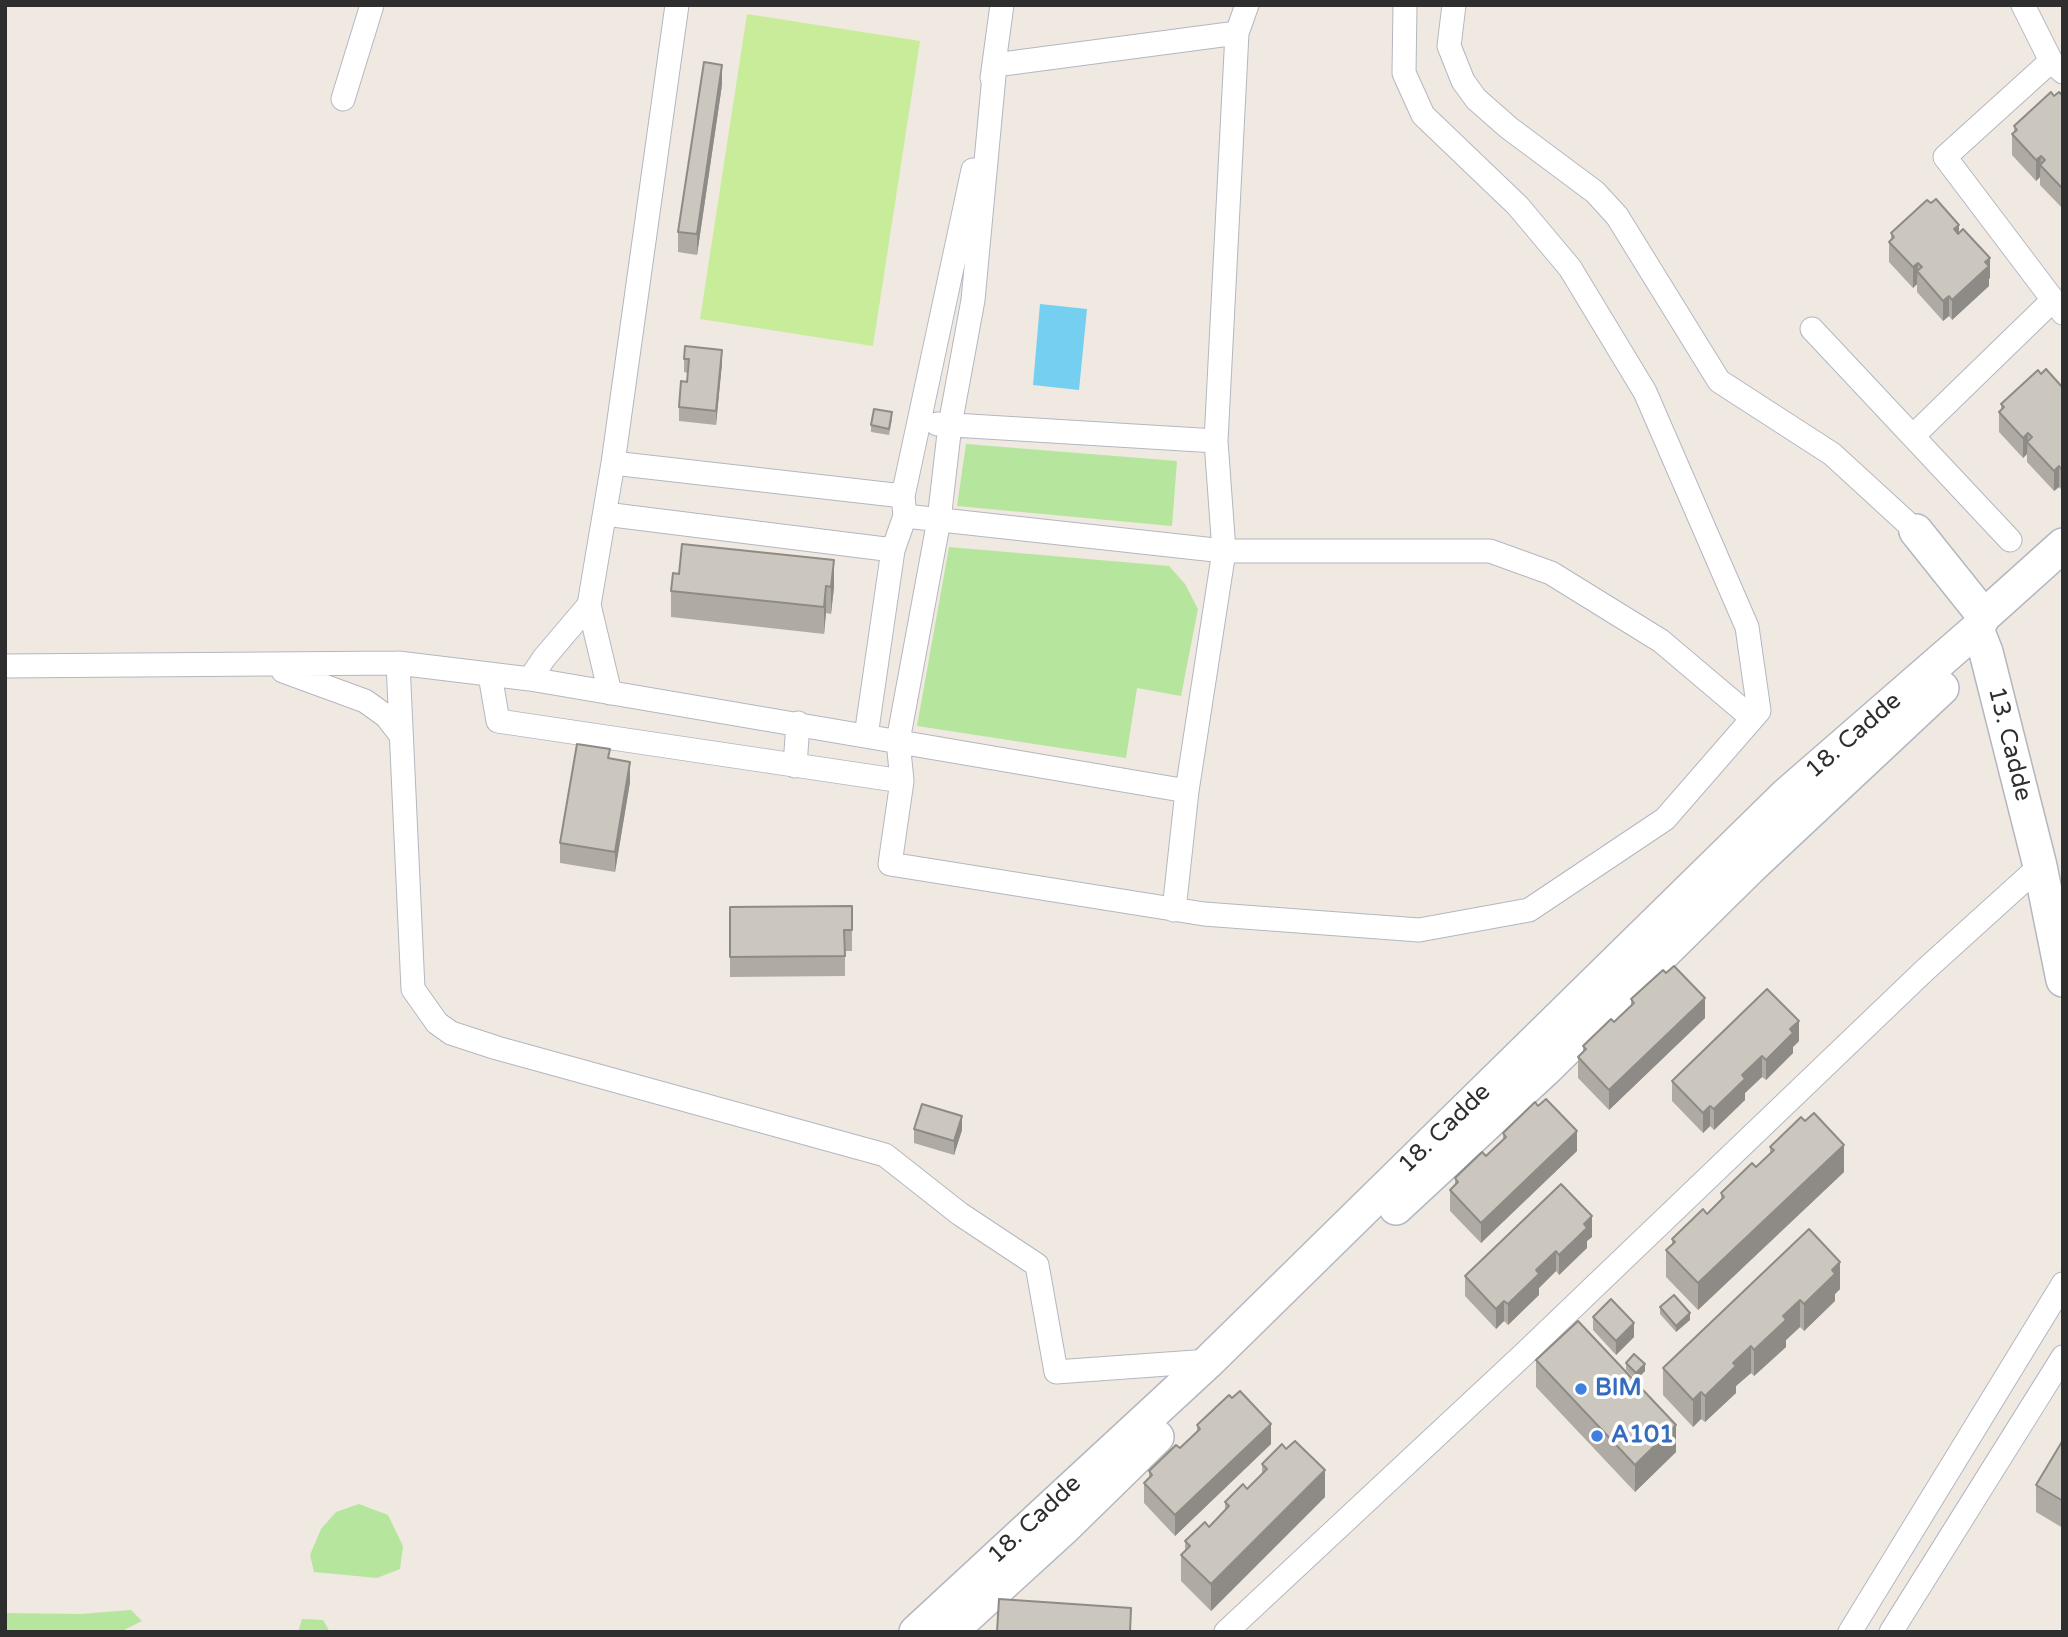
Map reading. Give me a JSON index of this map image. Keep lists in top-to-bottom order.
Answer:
{
  "streets": {
    "street": ["18. Cadde", "13. Cadde"]
  },
  "crossings": [
    ["18. Cadde", "13. Cadde"]
  ],
  "places": ["BIM", "A101"]
}
